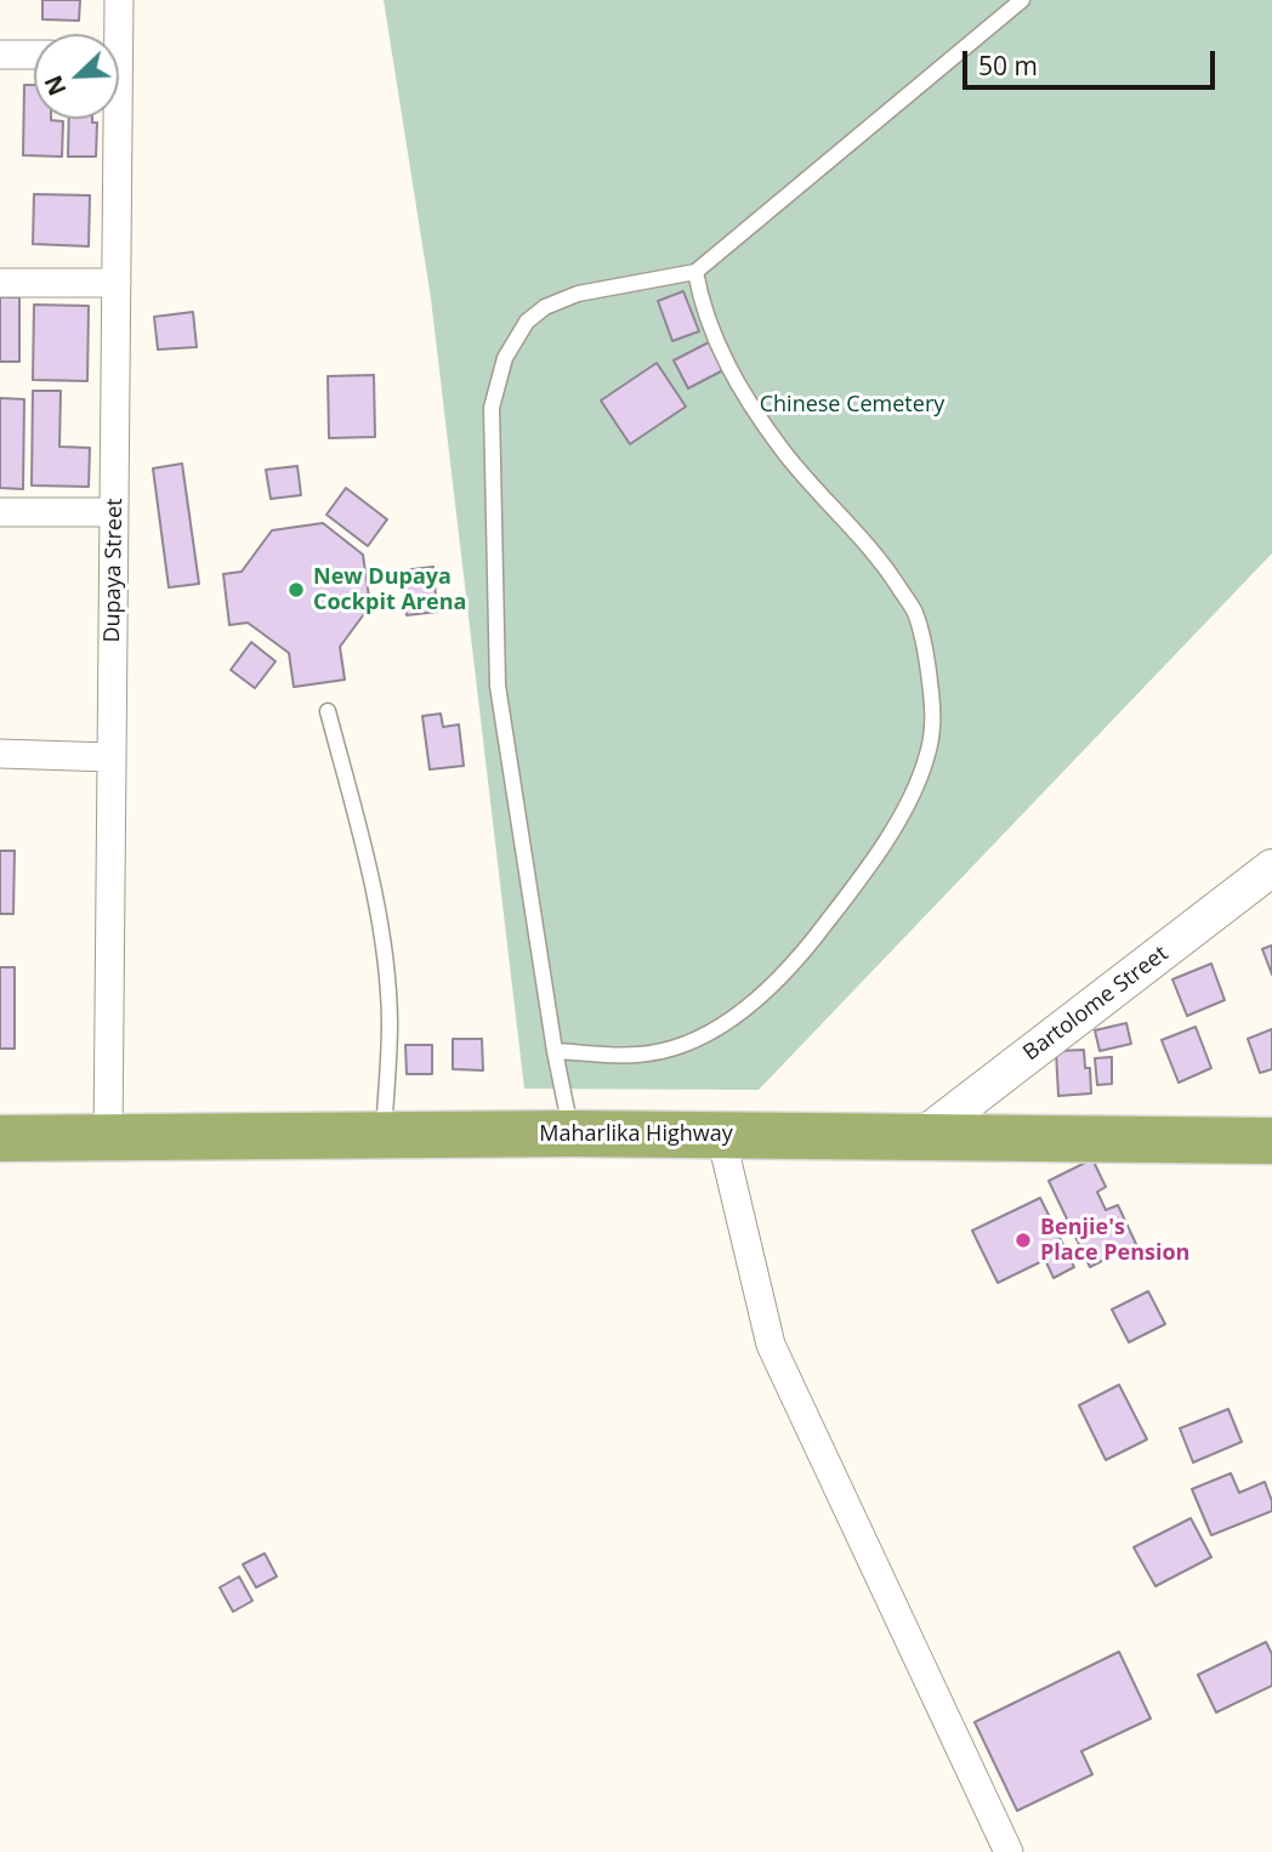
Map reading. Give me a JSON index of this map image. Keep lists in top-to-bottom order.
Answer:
{
  "streets": {
    "highway": ["Maharlika Highway"],
    "street": ["Dupaya Street", "Bartolome Street"]
  },
  "crossings": [
    ["Dupaya Street", "Maharlika Highway"],
    ["Bartolome Street", "Maharlika Highway"]
  ],
  "parks": ["Chinese Cemetery"],
  "places": ["New Dupaya Cockpit Arena", "Benjie's Place Pension"],
  "scale_bar": "50 m",
  "north": "bottom left"
}
